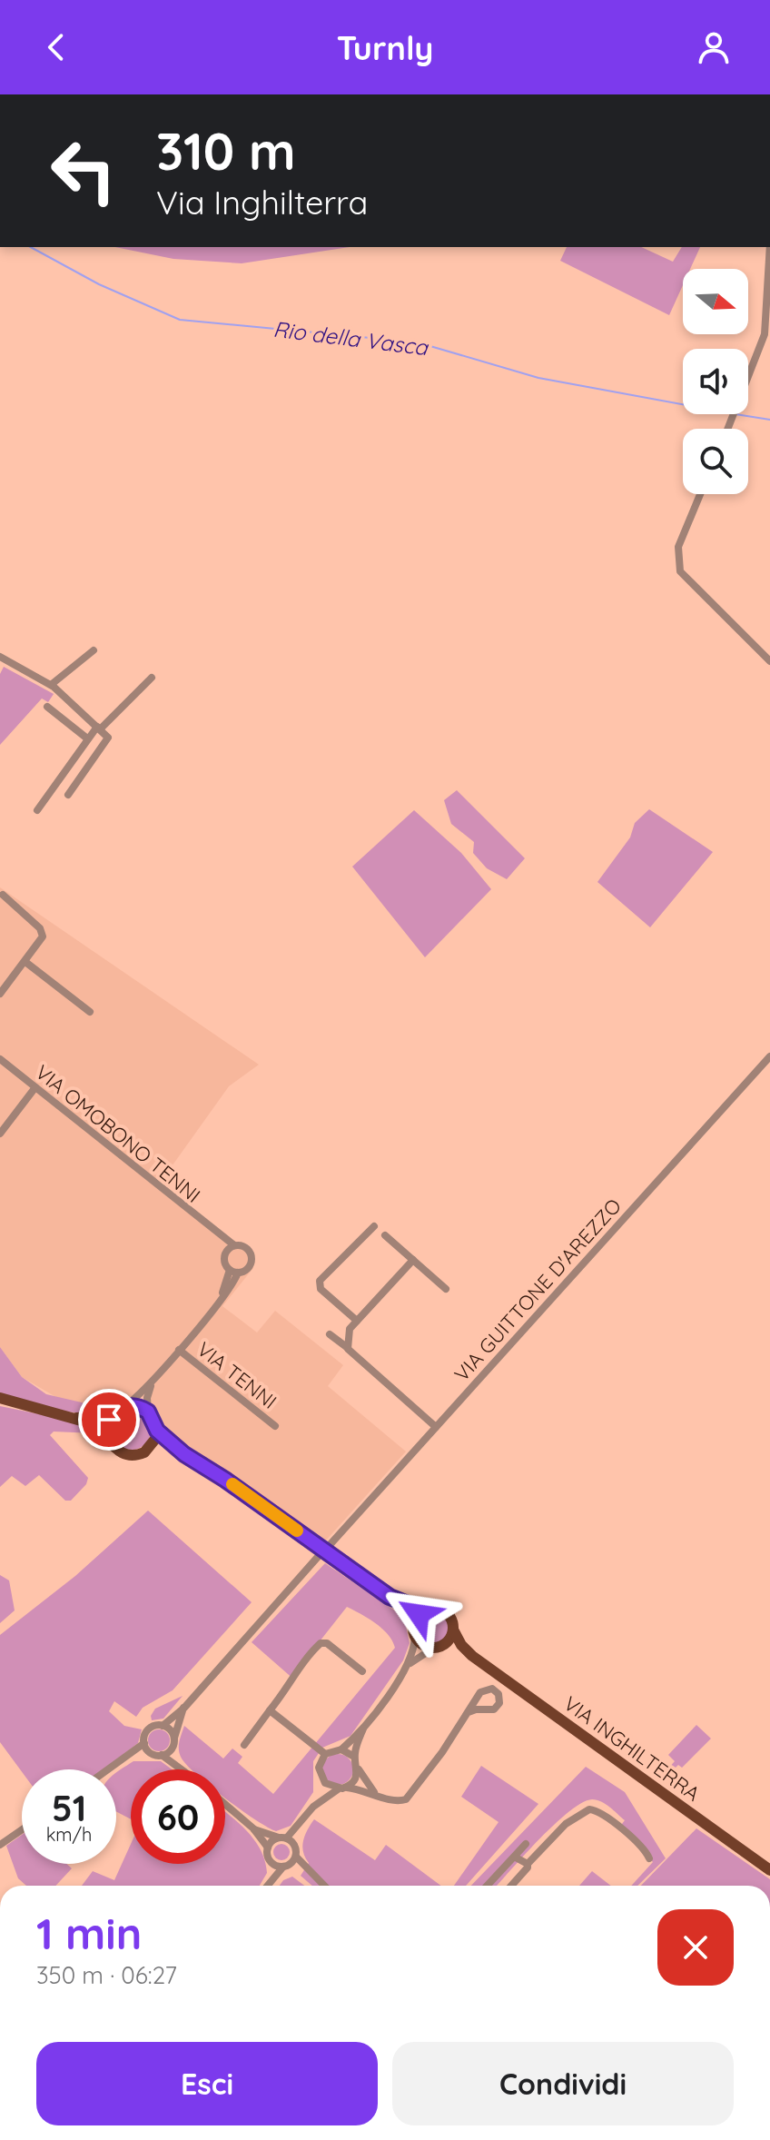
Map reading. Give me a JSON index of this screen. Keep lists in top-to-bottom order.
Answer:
{
  "streets": {
    "main road": ["VIA INGHILTERRA"],
    "street": ["VIA OMOBONO TENNI", "VIA GUITTONE D'AREZZO", "VIA TENNI"]
  },
  "water": ["Rio della Vasca"],
  "north": "right",
  "page": {
    "header": "Turnly",
    "turn": ["310 m", "Via Inghilterra"],
    "speed": "51 km/h",
    "limit": "60",
    "heading": ["1 min", "350 m · 06:27"],
    "buttons": ["Esci", "Condividi"]
  }
}
